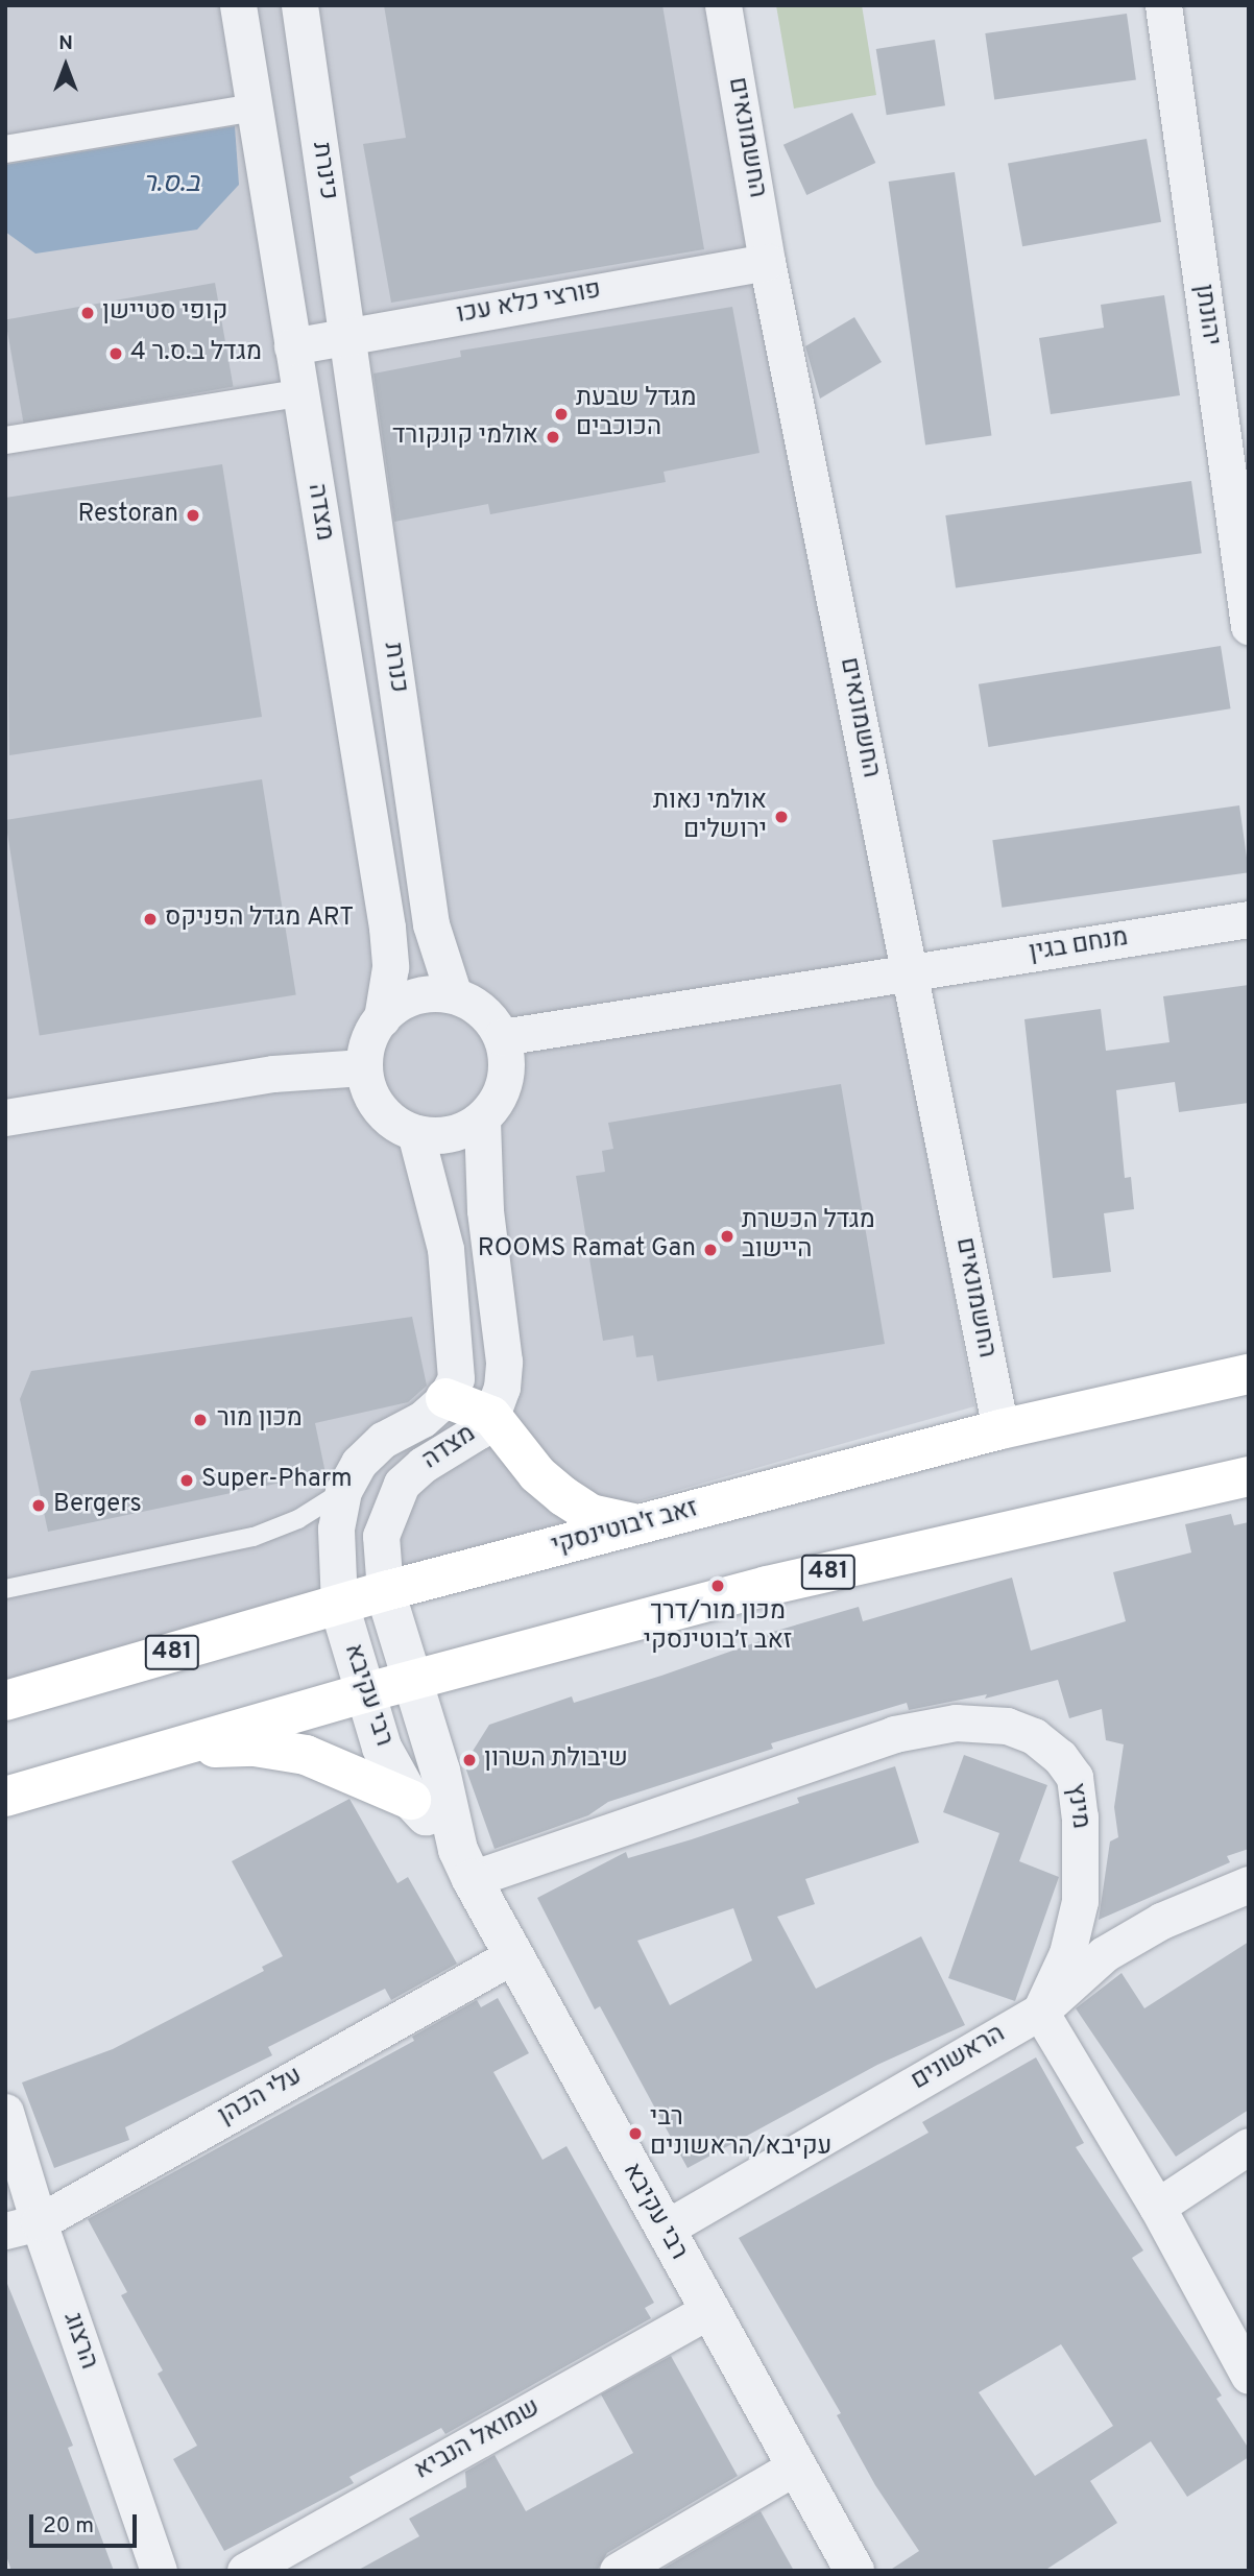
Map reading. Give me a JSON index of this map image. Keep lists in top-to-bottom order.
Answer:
{
  "streets": {
    "main road": ["זאב ז'בוטינסקי", "481"],
    "street": [
      "החשמונאים",
      "כינרת",
      "פורצי כלא עכו",
      "יהונתן",
      "מצדה",
      "כנרת",
      "מנחם בגין",
      "רבי עקיבא",
      "מינץ",
      "הראשונים",
      "עלי הכהן",
      "הרצוג",
      "שמואל הנביא"
    ]
  },
  "crossings": [
    ["החשמונאים", "פורצי כלא עכו"],
    ["החשמונאים", "מנחם בגין"],
    ["החשמונאים", "זאב ז'בוטינסקי"],
    ["כינרת", "פורצי כלא עכו"],
    ["כינרת", "כנרת"],
    ["פורצי כלא עכו", "מצדה"],
    ["פורצי כלא עכו", "כנרת"],
    ["מצדה", "כנרת"],
    ["מצדה", "מנחם בגין"],
    ["מצדה", "זאב ז'בוטינסקי"],
    ["מצדה", "481"],
    ["מצדה", "רבי עקיבא"],
    ["כנרת", "מנחם בגין"],
    ["זאב ז'בוטינסקי", "רבי עקיבא"],
    ["481", "רבי עקיבא"],
    ["רבי עקיבא", "מינץ"],
    ["רבי עקיבא", "הראשונים"],
    ["רבי עקיבא", "עלי הכהן"],
    ["רבי עקיבא", "שמואל הנביא"],
    ["מינץ", "הראשונים"],
    ["עלי הכהן", "הרצוג"]
  ],
  "water": ["ב.ס.ר"],
  "places": [
    "קופי סטיישן",
    "מגדל ב.ס.ר 4",
    "מגדל שבעת הכוכבים",
    "אולמי קונקורד",
    "Restoran",
    "אולמי נאות ירושלים",
    "מגדל הפניקס ART",
    "מגדל הכשרת היישוב",
    "ROOMS Ramat Gan",
    "מכון מור",
    "Super-Pharm",
    "Bergers",
    "מכון מור/דרך זאב ז׳בוטינסקי",
    "שיבולת השרון",
    "רבי עקיבא/הראשונים"
  ],
  "scale_bar": "20 m",
  "north": "top"
}
